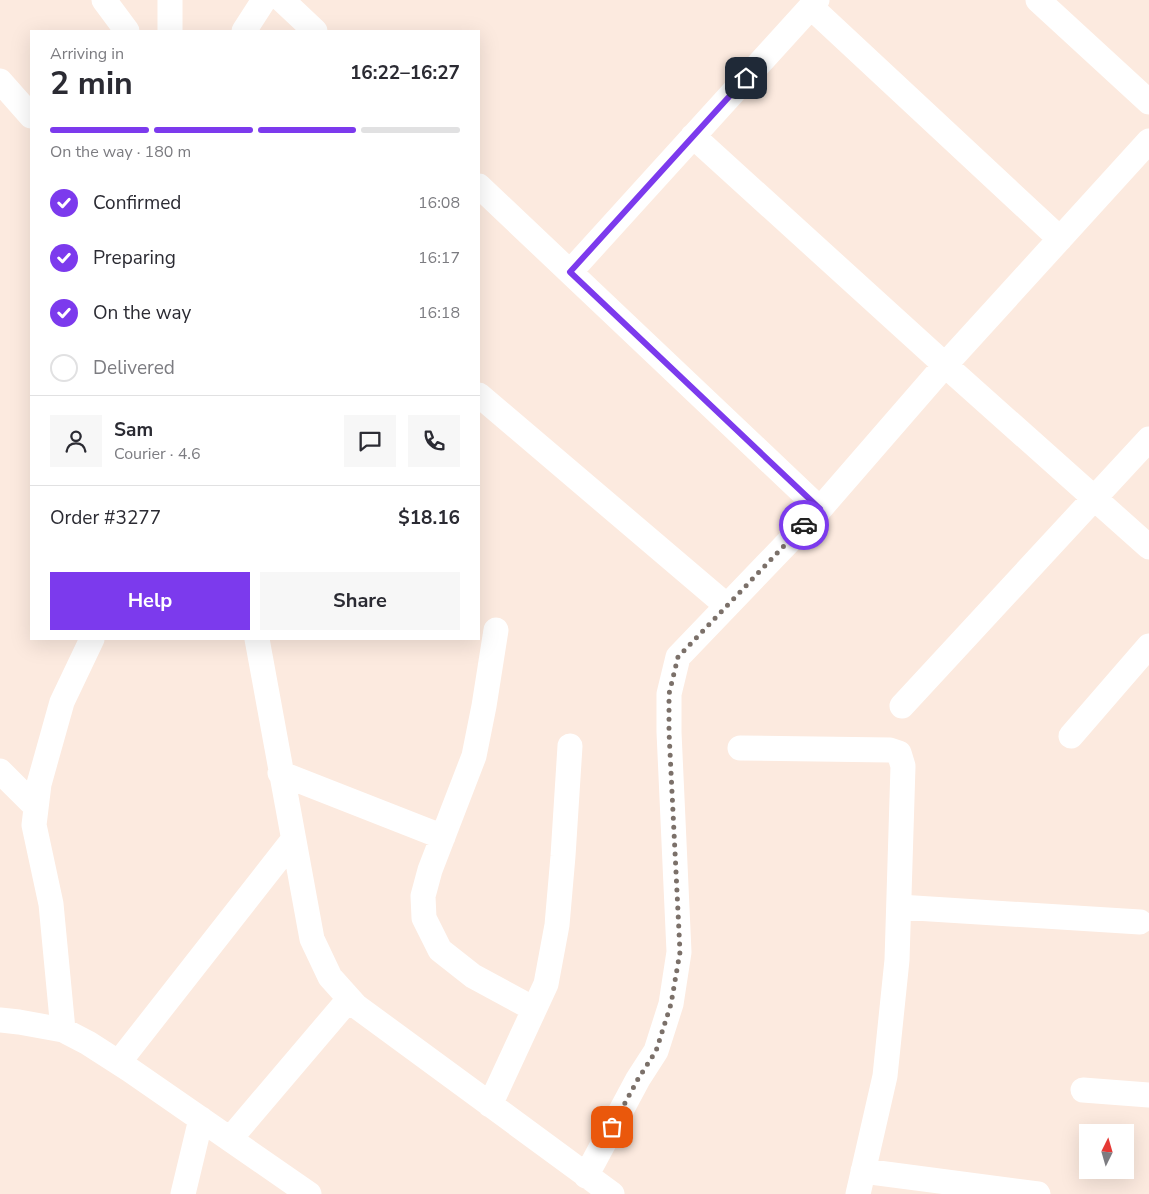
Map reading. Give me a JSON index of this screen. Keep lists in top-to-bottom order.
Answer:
{
  "north": "top",
  "page": {
    "heading": ["2 min", "Arriving in", "16:22–16:27"],
    "panel": [
      "Sam",
      "Courier · 4.6",
      "Order #3277",
      "$18.16"
    ],
    "bar": "On the way · 180 m",
    "list": [
      ["Confirmed", "16:08"],
      ["Preparing", "16:17"],
      ["On the way", "16:18"],
      "Delivered"
    ],
    "buttons": ["Help", "Share"]
  }
}
